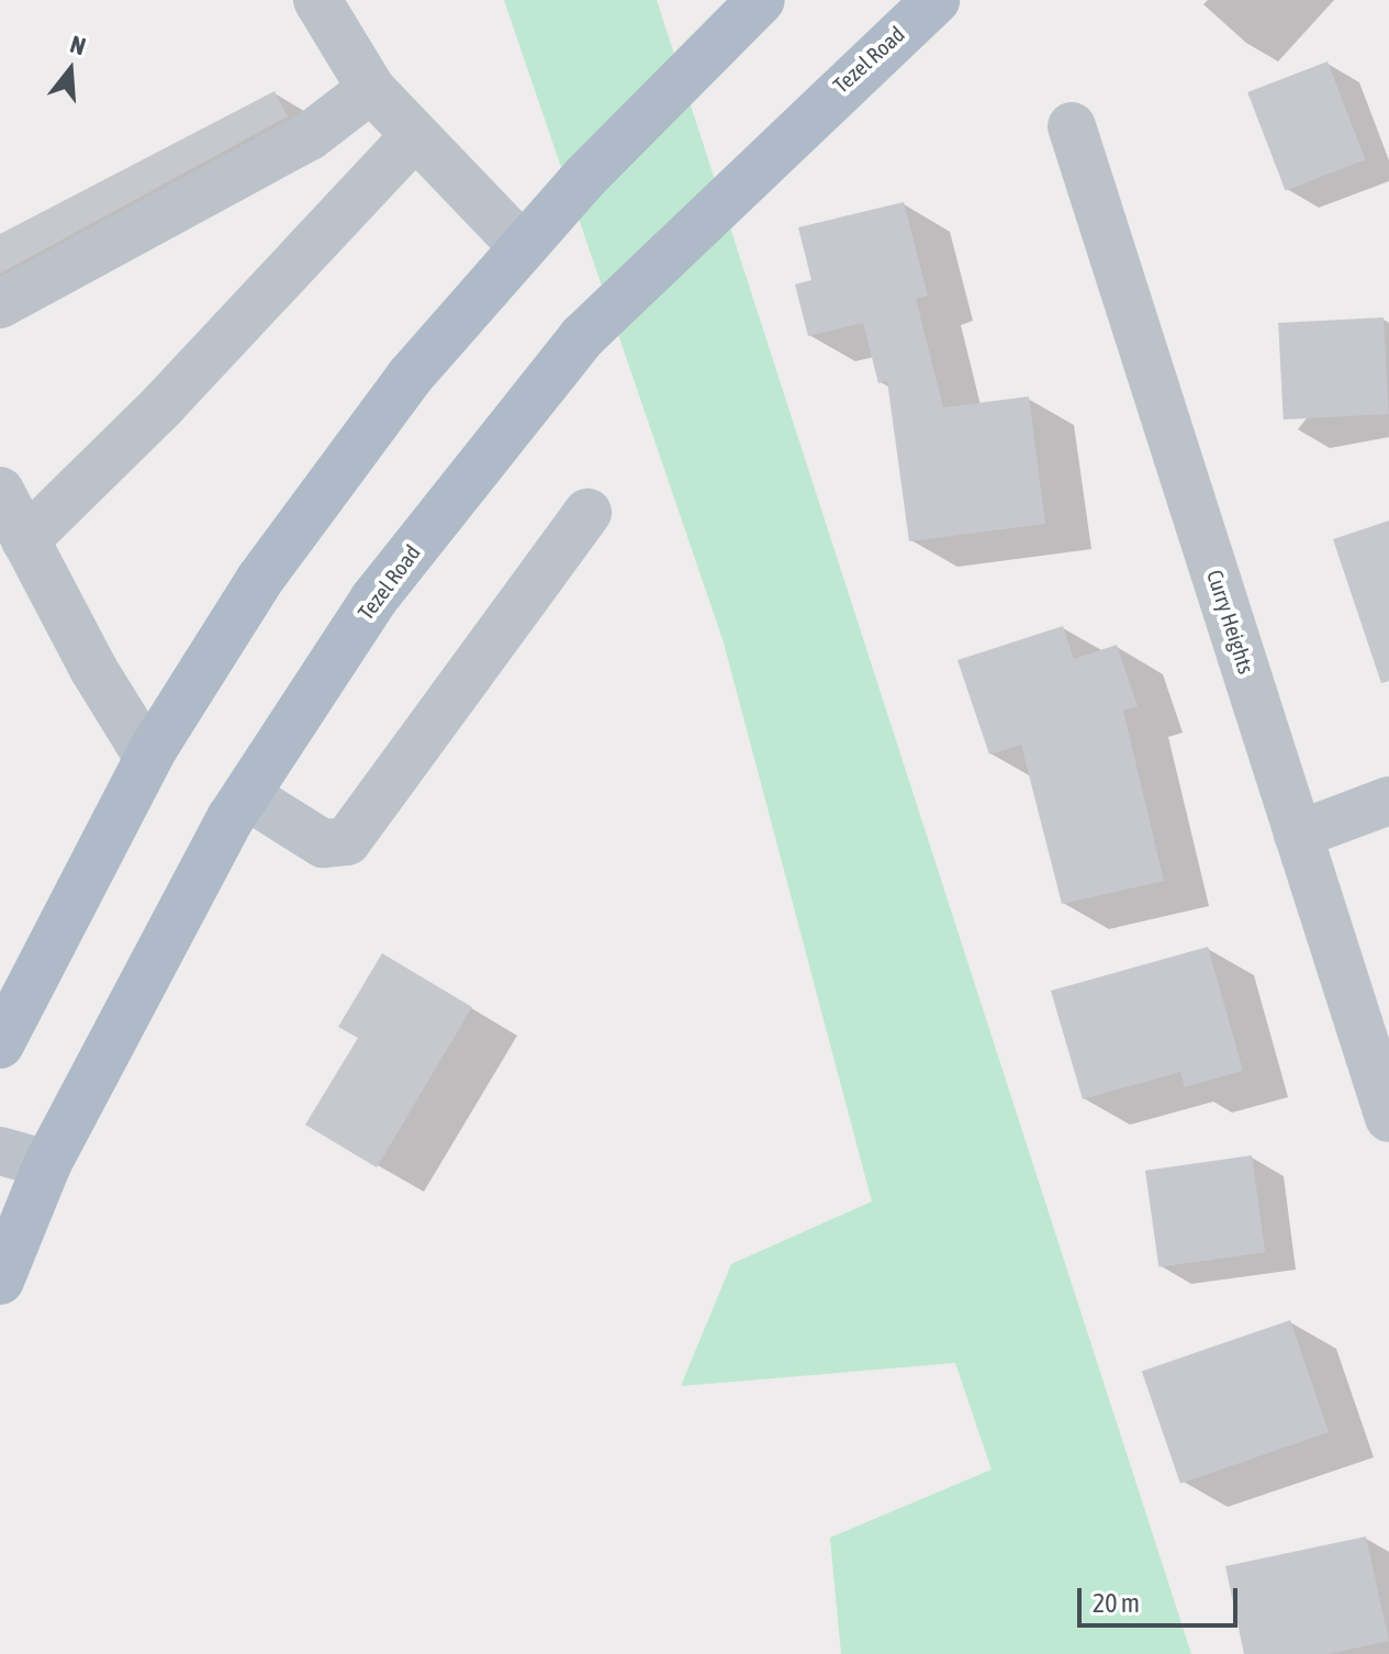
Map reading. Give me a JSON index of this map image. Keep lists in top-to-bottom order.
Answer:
{
  "streets": {
    "main road": ["Tezel Road"],
    "street": ["Curry Heights"]
  },
  "scale_bar": "20 m",
  "north": "top"
}
